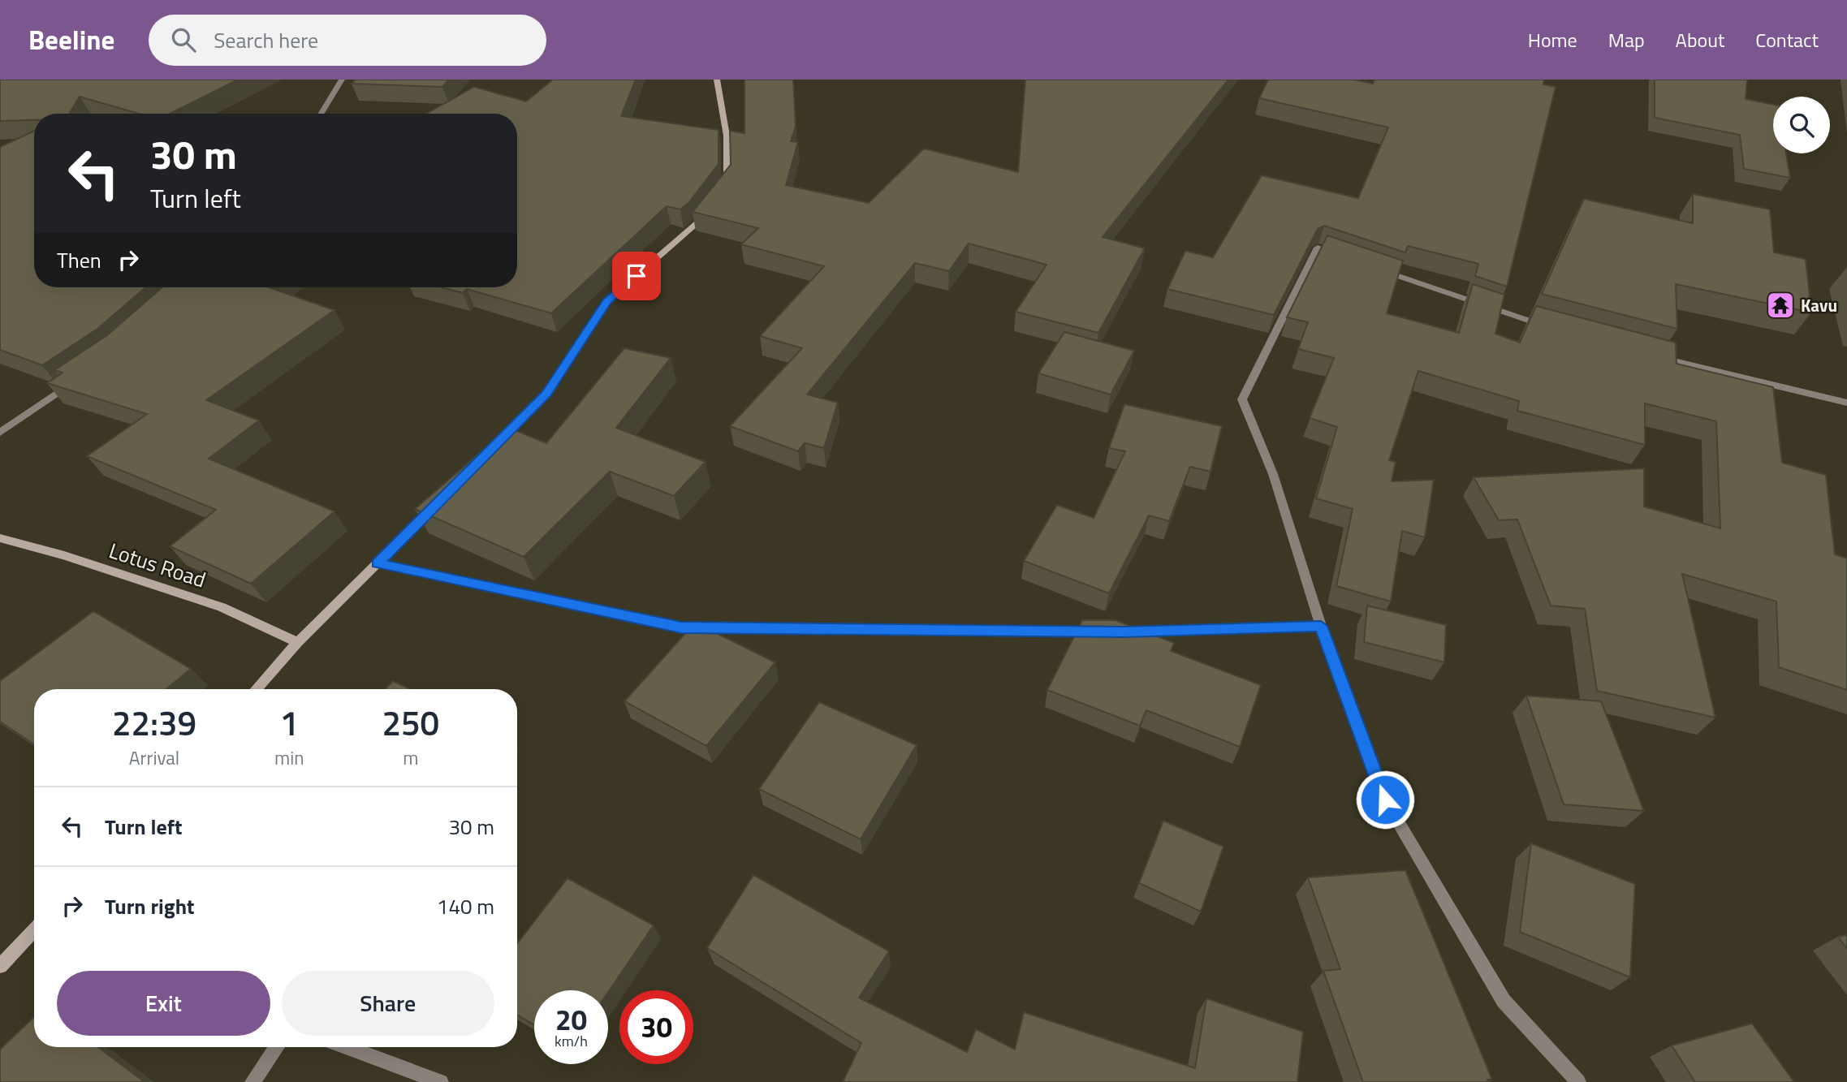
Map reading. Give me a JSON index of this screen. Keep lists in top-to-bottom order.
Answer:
{
  "streets": {
    "street": ["Lotus Road"]
  },
  "places": {
    "temple": ["Kavu"]
  },
  "page": {
    "header": "Beeline",
    "search": "Search here",
    "nav": [
      "Home",
      "Map",
      "About",
      "Contact"
    ],
    "turn": ["30 m", "Turn left"],
    "then": "Then",
    "eta": [
      "22:39",
      "Arrival",
      "1",
      "min",
      "250",
      "m"
    ],
    "list": [
      {
        "name": "Turn left",
        "value": "30 m"
      },
      {
        "name": "Turn right",
        "value": "140 m"
      }
    ],
    "buttons": ["Exit", "Share"],
    "speed": "20 km/h",
    "limit": "30"
  }
}
